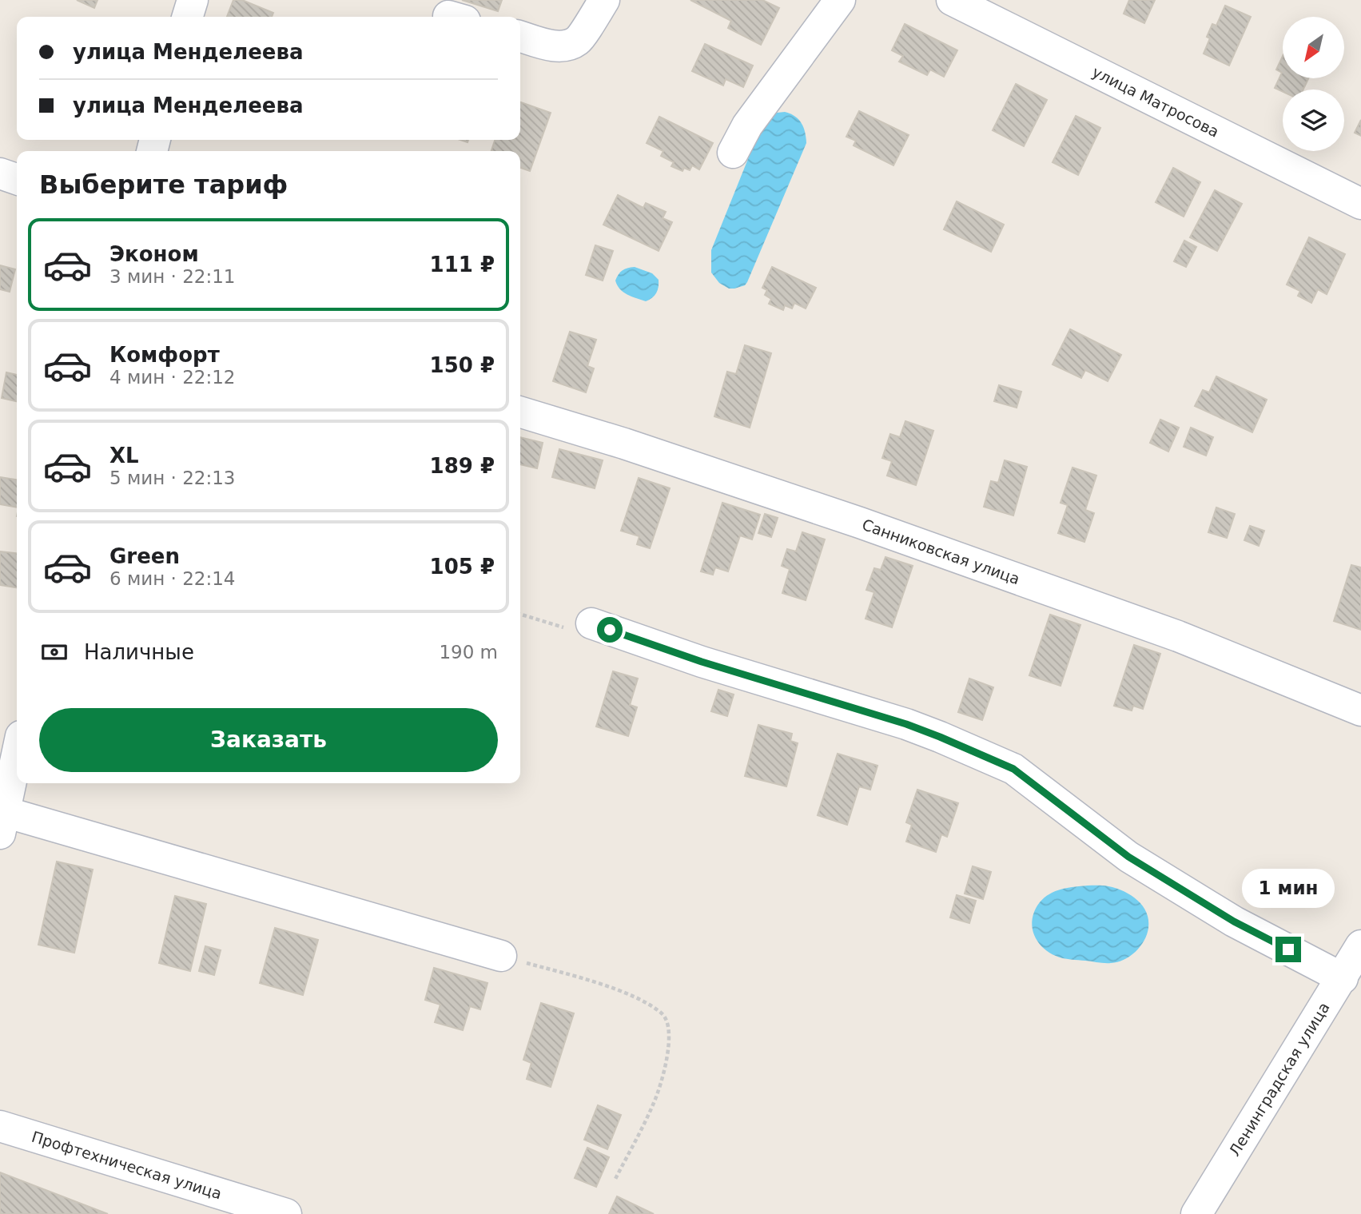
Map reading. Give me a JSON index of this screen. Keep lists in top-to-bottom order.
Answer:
{
  "streets": {
    "street": [
      "улица Матросова",
      "Санниковская улица",
      "Ленинградская улица",
      "Профтехническая улица"
    ]
  },
  "north": "bottom left",
  "page": {
    "banner": ["улица Менделеева", "улица Менделеева"],
    "heading": "Выберите тариф",
    "list": [
      {
        "name": "Эконом",
        "note": "3 мин · 22:11",
        "value": "111 ₽"
      },
      {
        "name": "Комфорт",
        "note": "4 мин · 22:12",
        "value": "150 ₽"
      },
      {
        "name": "XL",
        "note": "5 мин · 22:13",
        "value": "189 ₽"
      },
      {
        "name": "Green",
        "note": "6 мин · 22:14",
        "value": "105 ₽"
      }
    ],
    "pay": ["Наличные", "190 m"],
    "buttons": "Заказать",
    "bubble": "1 мин"
  }
}
